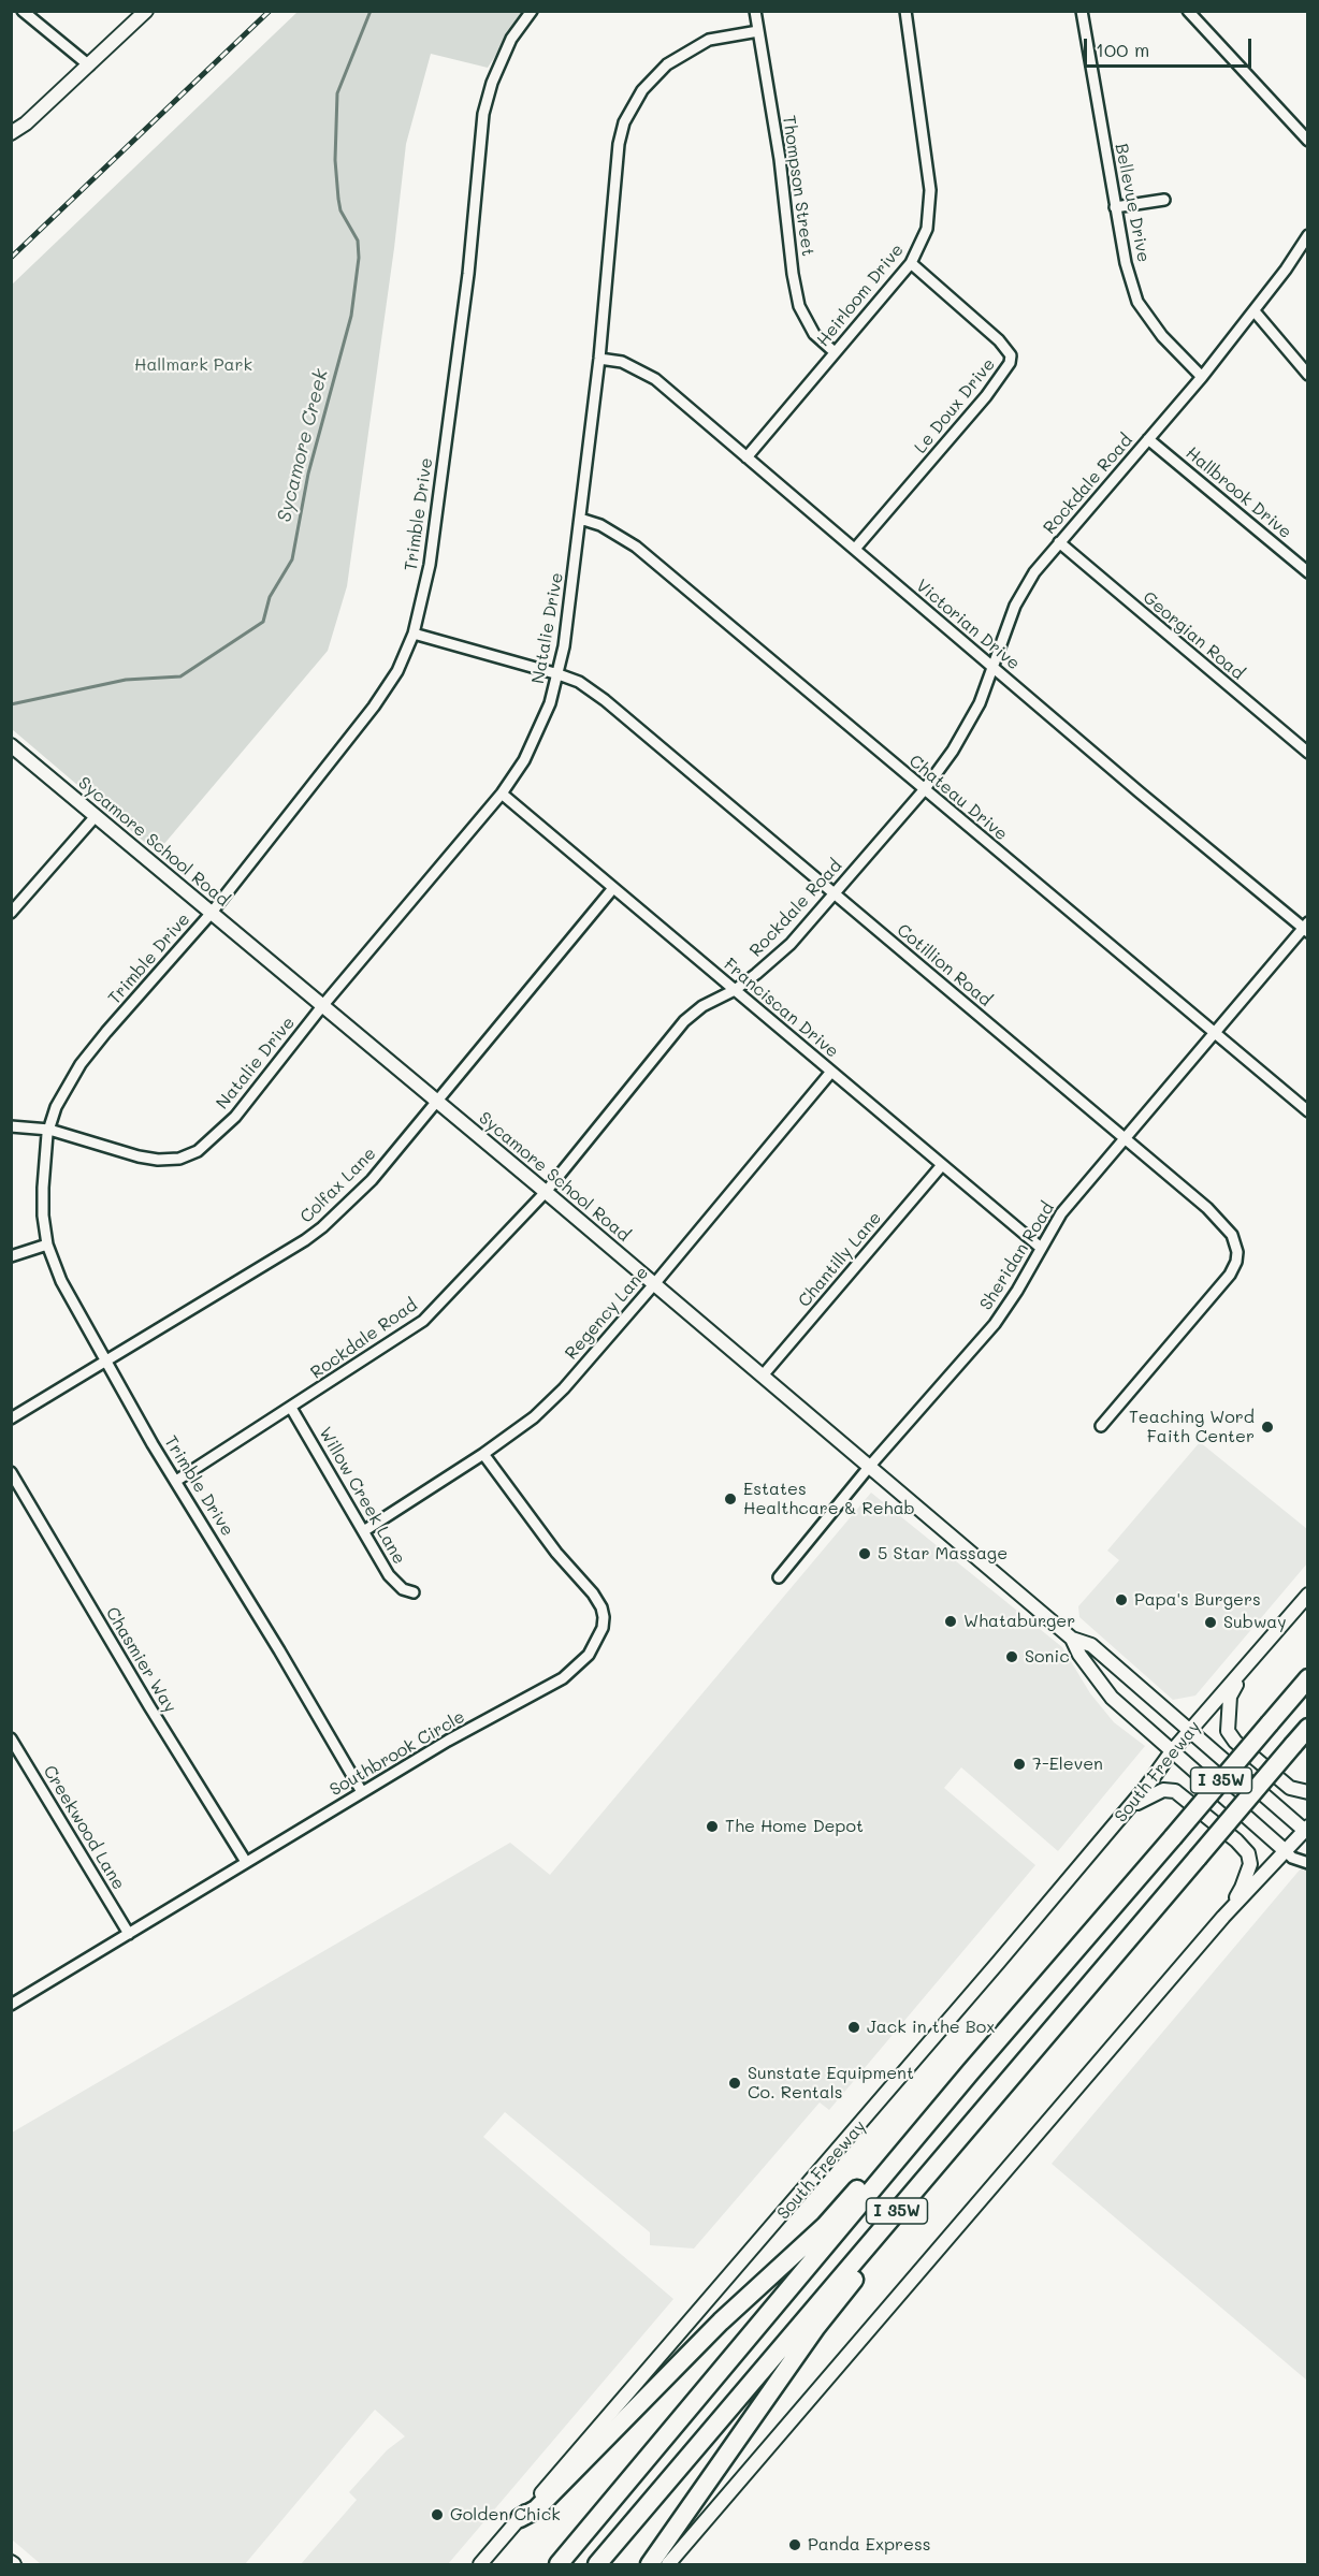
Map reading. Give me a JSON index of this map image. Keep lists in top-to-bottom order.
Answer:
{
  "streets": {
    "highway": ["I 35W"],
    "main road": ["Sycamore School Road", "South Freeway"],
    "street": [
      "Thompson Street",
      "Bellevue Drive",
      "Heirloom Drive",
      "Le Doux Drive",
      "Rockdale Road",
      "Hallbrook Drive",
      "Trimble Drive",
      "Victorian Drive",
      "Natalie Drive",
      "Georgian Road",
      "Chateau Drive",
      "Cotillion Road",
      "Franciscan Drive",
      "Colfax Lane",
      "Sheridan Road",
      "Chantilly Lane",
      "Regency Lane",
      "Willow Creek Lane",
      "Chasmier Way",
      "Southbrook Circle",
      "Creekwood Lane"
    ]
  },
  "crossings": [
    ["Thompson Street", "Heirloom Drive"],
    ["Thompson Street", "Natalie Drive"],
    ["Bellevue Drive", "Rockdale Road"],
    ["Heirloom Drive", "Le Doux Drive"],
    ["Heirloom Drive", "Victorian Drive"],
    ["Le Doux Drive", "Victorian Drive"],
    ["Rockdale Road", "Hallbrook Drive"],
    ["Rockdale Road", "Trimble Drive"],
    ["Rockdale Road", "Victorian Drive"],
    ["Rockdale Road", "Georgian Road"],
    ["Rockdale Road", "Chateau Drive"],
    ["Rockdale Road", "Sycamore School Road"],
    ["Rockdale Road", "Cotillion Road"],
    ["Rockdale Road", "Franciscan Drive"],
    ["Rockdale Road", "Willow Creek Lane"],
    ["Trimble Drive", "Natalie Drive"],
    ["Trimble Drive", "Sycamore School Road"],
    ["Trimble Drive", "Cotillion Road"],
    ["Trimble Drive", "Colfax Lane"],
    ["Trimble Drive", "Southbrook Circle"],
    ["Victorian Drive", "Natalie Drive"],
    ["Victorian Drive", "Sheridan Road"],
    ["Natalie Drive", "Chateau Drive"],
    ["Natalie Drive", "Sycamore School Road"],
    ["Natalie Drive", "Cotillion Road"],
    ["Natalie Drive", "Franciscan Drive"],
    ["Chateau Drive", "Sheridan Road"],
    ["Sycamore School Road", "Colfax Lane"],
    ["Sycamore School Road", "Sheridan Road"],
    ["Sycamore School Road", "Chantilly Lane"],
    ["Sycamore School Road", "Regency Lane"],
    ["Sycamore School Road", "South Freeway"],
    ["Cotillion Road", "Sheridan Road"],
    ["Franciscan Drive", "Colfax Lane"],
    ["Franciscan Drive", "Sheridan Road"],
    ["Franciscan Drive", "Chantilly Lane"],
    ["Franciscan Drive", "Regency Lane"],
    ["Regency Lane", "Willow Creek Lane"],
    ["Regency Lane", "Southbrook Circle"],
    ["Chasmier Way", "Southbrook Circle"],
    ["Southbrook Circle", "Creekwood Lane"]
  ],
  "water": ["Sycamore Creek"],
  "parks": ["Hallmark Park"],
  "places": [
    "Teaching Word Faith Center",
    "Estates Healthcare & Rehab",
    "5 Star Massage",
    "Papa's Burgers",
    "Whataburger",
    "Subway",
    "Sonic",
    "7-Eleven",
    "The Home Depot",
    "Jack in the Box",
    "Sunstate Equipment Co. Rentals",
    "Golden Chick",
    "Panda Express"
  ],
  "scale_bar": "100 m"
}
